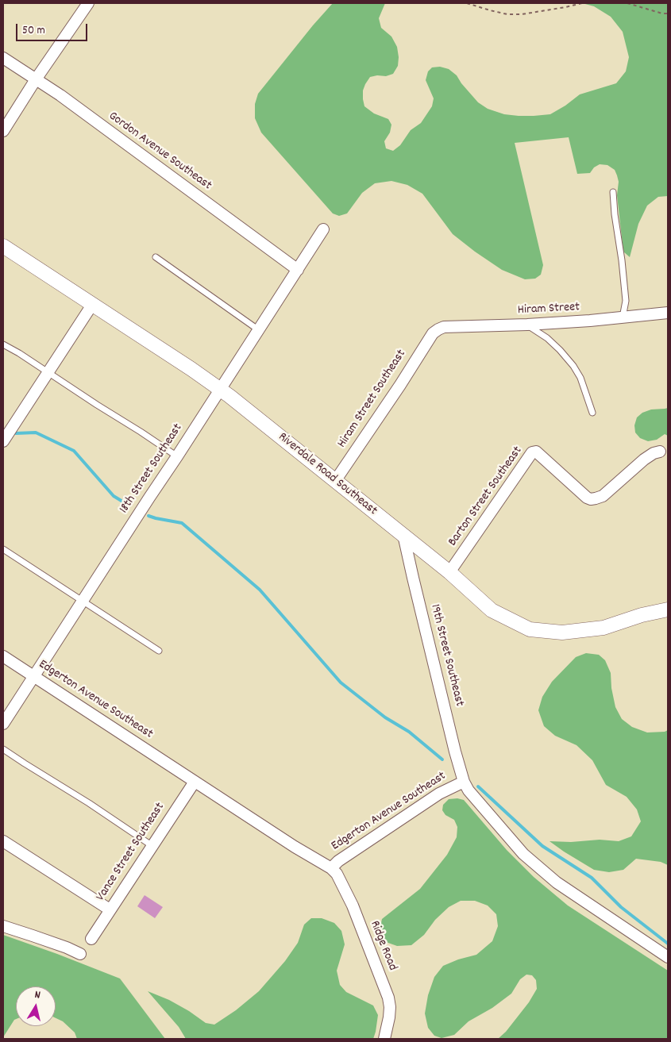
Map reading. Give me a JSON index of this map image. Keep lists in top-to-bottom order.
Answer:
{
  "streets": {
    "street": [
      "Gordon Avenue Southeast",
      "Hiram Street",
      "Hiram Street Southeast",
      "18th Street Southeast",
      "Riverdale Road Southeast",
      "Barton Street Southeast",
      "19th Street Southeast",
      "Edgerton Avenue Southeast",
      "Vance Street Southeast",
      "Ridge Road"
    ]
  },
  "crossings": [
    ["Gordon Avenue Southeast", "18th Street Southeast"],
    ["Hiram Street", "Hiram Street Southeast"],
    ["Hiram Street Southeast", "Riverdale Road Southeast"],
    ["18th Street Southeast", "Riverdale Road Southeast"],
    ["18th Street Southeast", "Edgerton Avenue Southeast"],
    ["Riverdale Road Southeast", "Barton Street Southeast"],
    ["Riverdale Road Southeast", "19th Street Southeast"],
    ["19th Street Southeast", "Edgerton Avenue Southeast"],
    ["Edgerton Avenue Southeast", "Vance Street Southeast"],
    ["Edgerton Avenue Southeast", "Ridge Road"]
  ],
  "scale_bar": "50 m",
  "north": "top"
}
